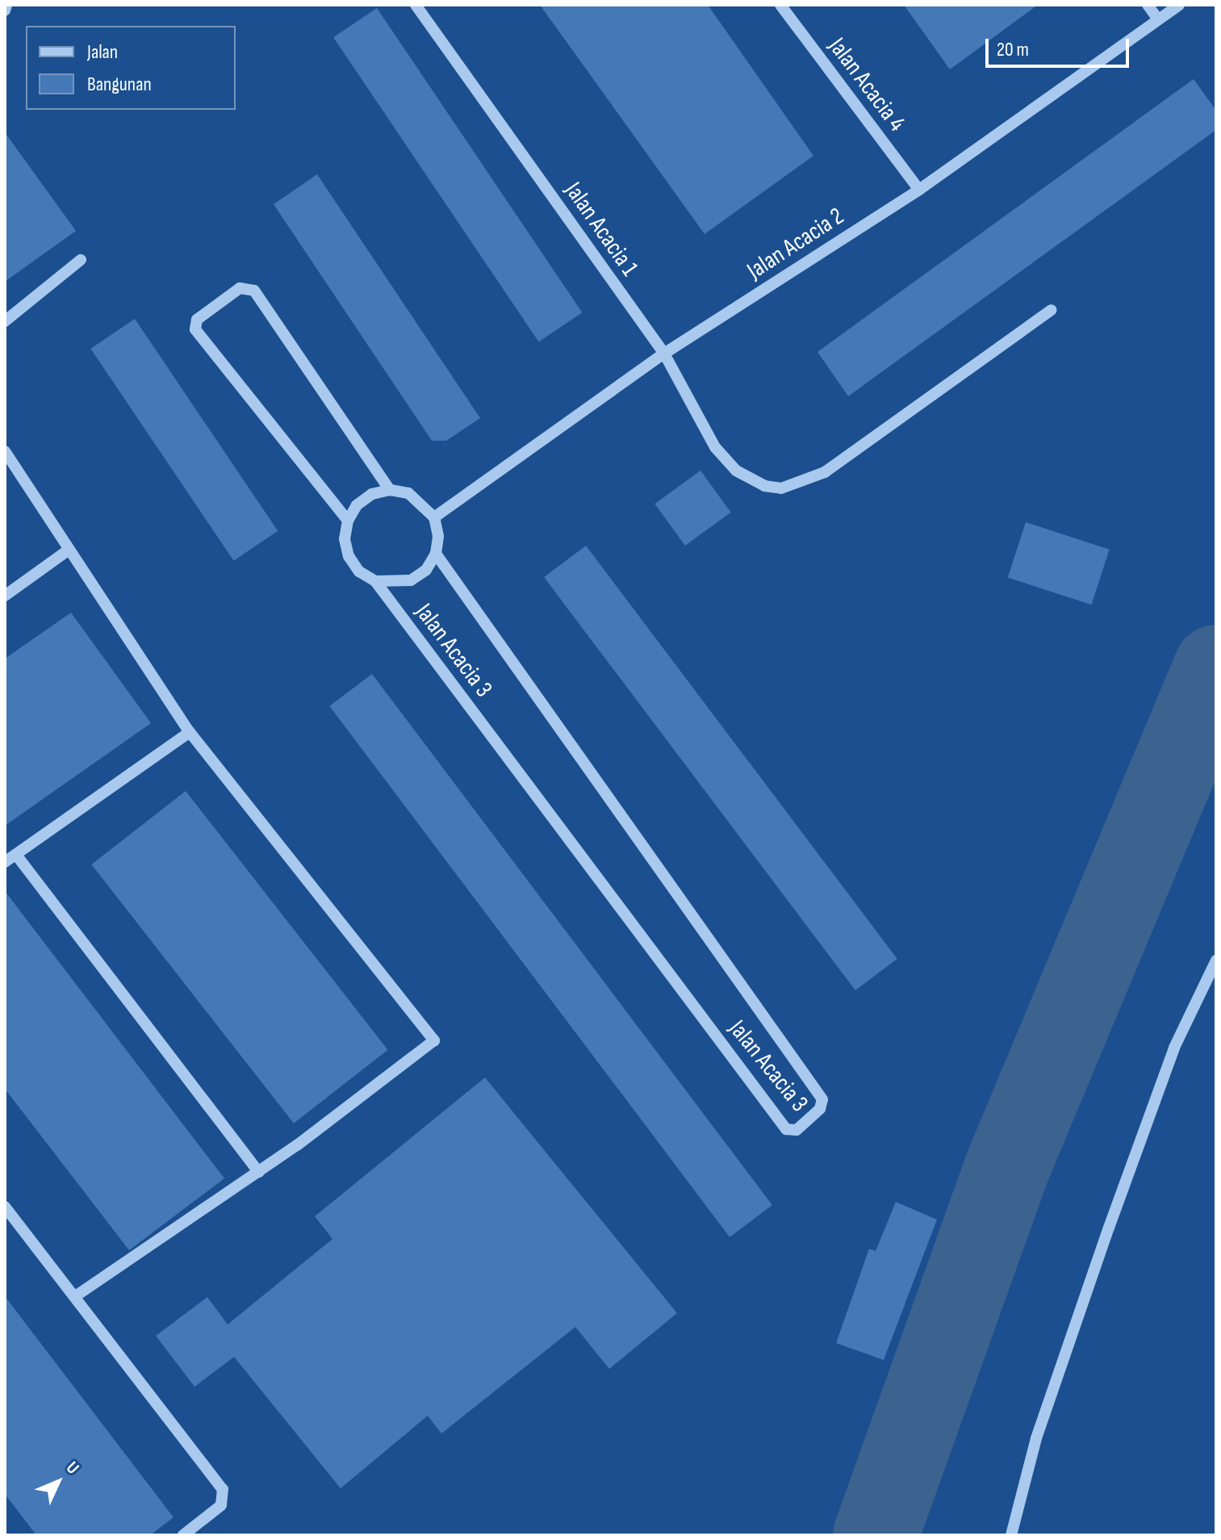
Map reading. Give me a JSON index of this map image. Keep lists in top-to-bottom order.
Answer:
{
  "streets": {
    "street": [
      "Jalan Acacia 4",
      "Jalan Acacia 1",
      "Jalan Acacia 2",
      "Jalan Acacia 3"
    ]
  },
  "crossings": [
    ["Jalan Acacia 4", "Jalan Acacia 2"],
    ["Jalan Acacia 1", "Jalan Acacia 2"],
    ["Jalan Acacia 2", "Jalan Acacia 3"]
  ],
  "legend": ["Jalan", "Bangunan"],
  "scale_bar": "20 m",
  "north": "top right"
}
